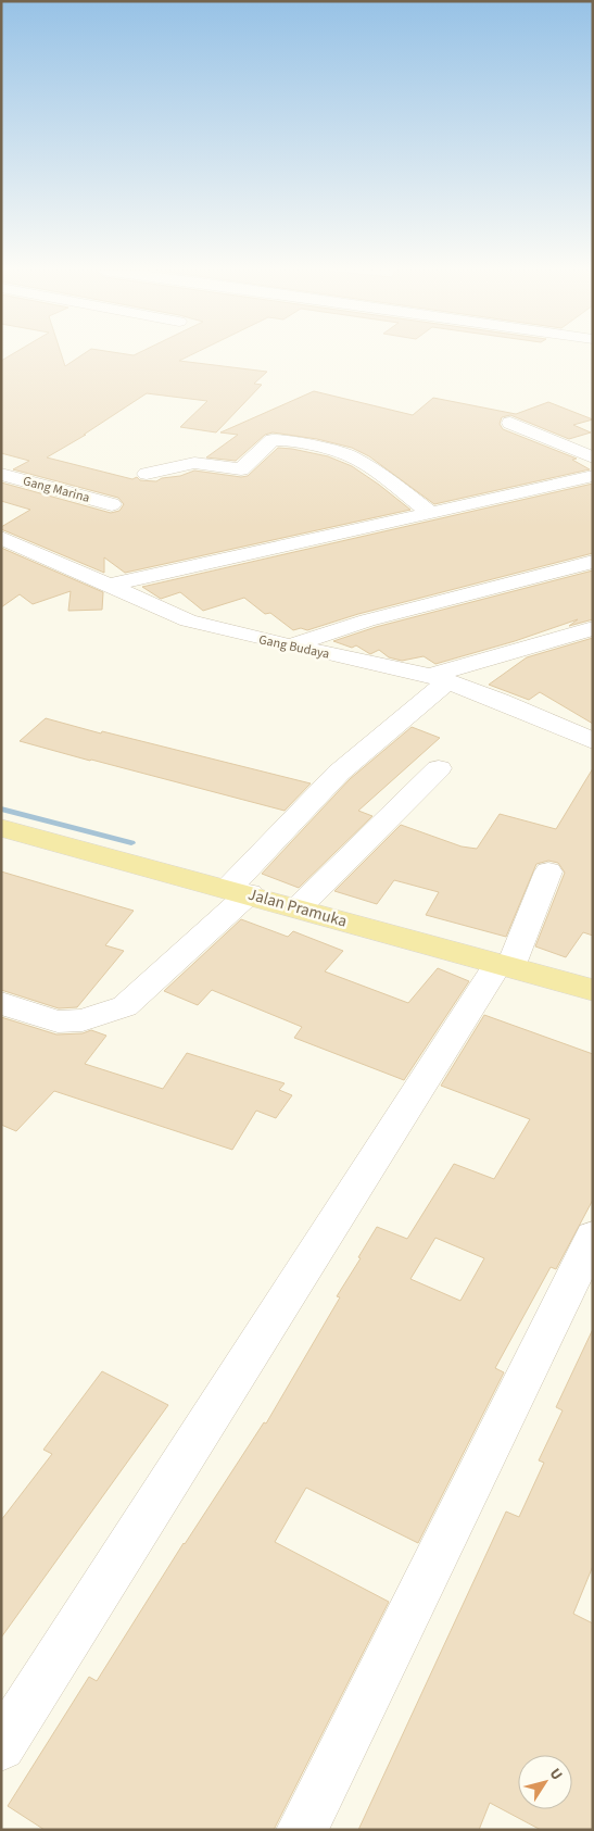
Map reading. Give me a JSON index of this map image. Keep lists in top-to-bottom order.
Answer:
{
  "streets": {
    "main road": ["Jalan Pramuka"],
    "street": ["Gang Marina", "Gang Budaya"]
  },
  "north": "top right"
}
